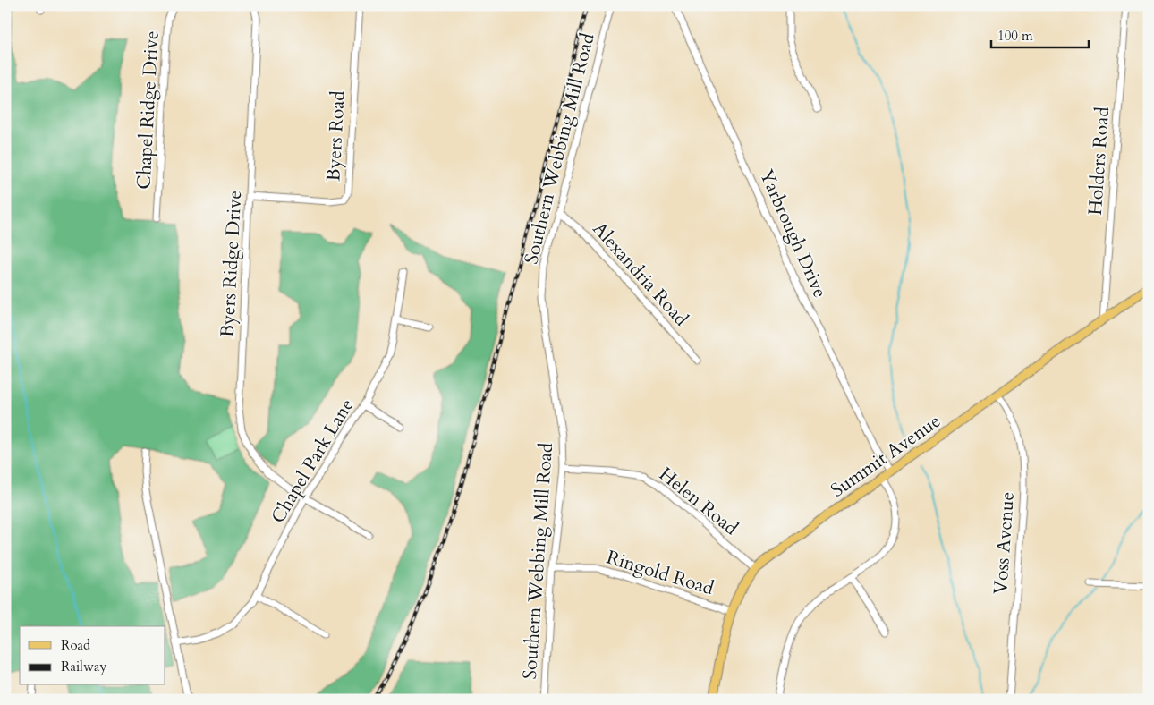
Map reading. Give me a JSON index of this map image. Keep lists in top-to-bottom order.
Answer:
{
  "streets": {
    "main road": ["Summit Avenue"],
    "street": [
      "Chapel Ridge Drive",
      "Byers Road",
      "Southern Webbing Mill Road",
      "Holders Road",
      "Yarbrough Drive",
      "Byers Ridge Drive",
      "Alexandria Road",
      "Chapel Park Lane",
      "Helen Road",
      "Voss Avenue",
      "Ringold Road"
    ]
  },
  "crossings": [
    ["Byers Road", "Byers Ridge Drive"],
    ["Southern Webbing Mill Road", "Alexandria Road"],
    ["Southern Webbing Mill Road", "Helen Road"],
    ["Southern Webbing Mill Road", "Ringold Road"],
    ["Holders Road", "Summit Avenue"],
    ["Yarbrough Drive", "Summit Avenue"],
    ["Byers Ridge Drive", "Chapel Park Lane"],
    ["Summit Avenue", "Helen Road"],
    ["Summit Avenue", "Voss Avenue"],
    ["Summit Avenue", "Ringold Road"]
  ],
  "legend": ["Road", "Railway"],
  "scale_bar": "100 m"
}
